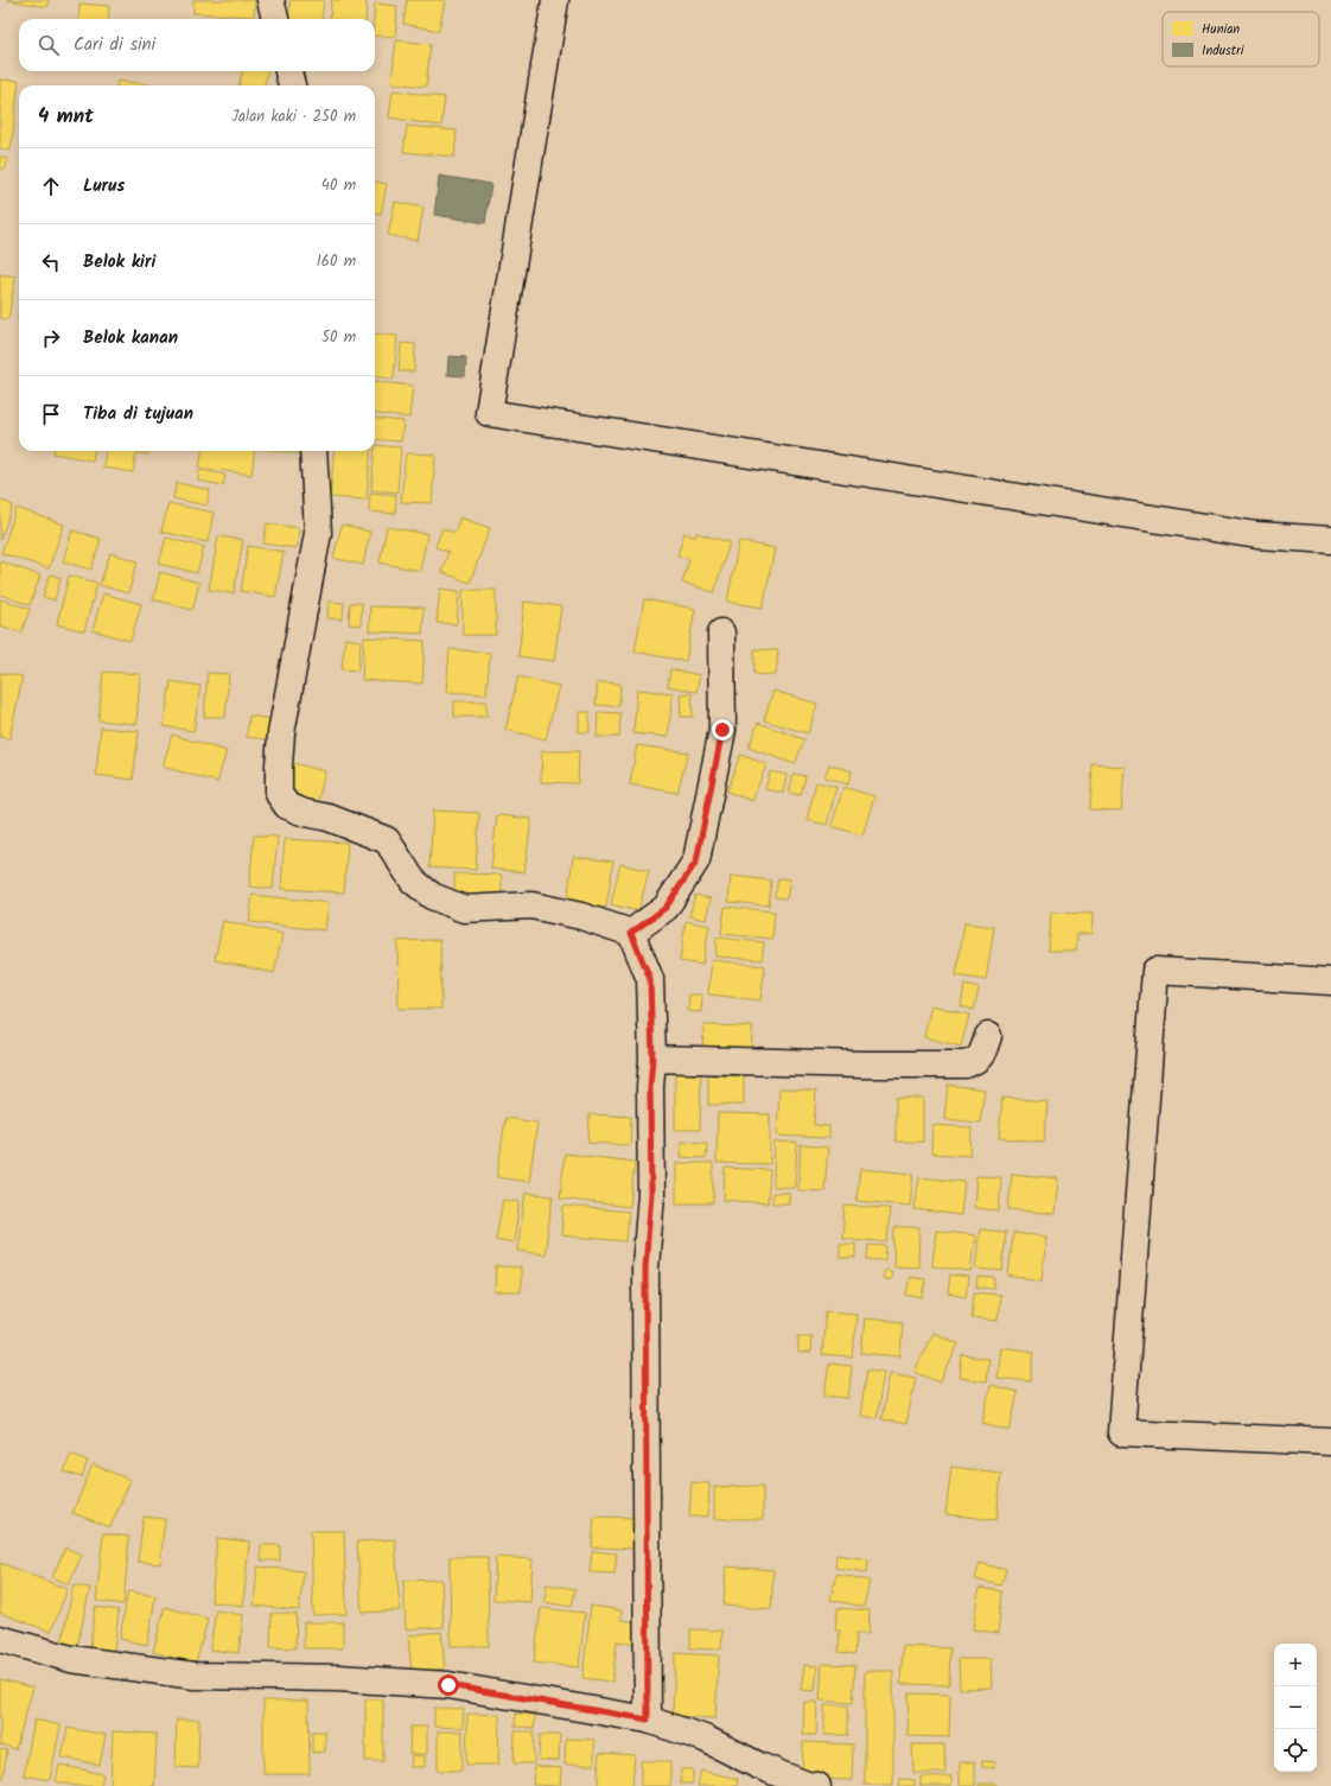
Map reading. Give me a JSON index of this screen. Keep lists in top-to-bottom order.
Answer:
{
  "legend": ["Hunian", "Industri"],
  "page": {
    "search": "Cari di sini",
    "heading": ["4 mnt", "Jalan kaki · 250 m"],
    "list": [
      ["Lurus", "40 m"],
      ["Belok kiri", "160 m"],
      ["Belok kanan", "50 m"],
      "Tiba di tujuan"
    ],
    "map_buttons": ["+", "−"]
  }
}
